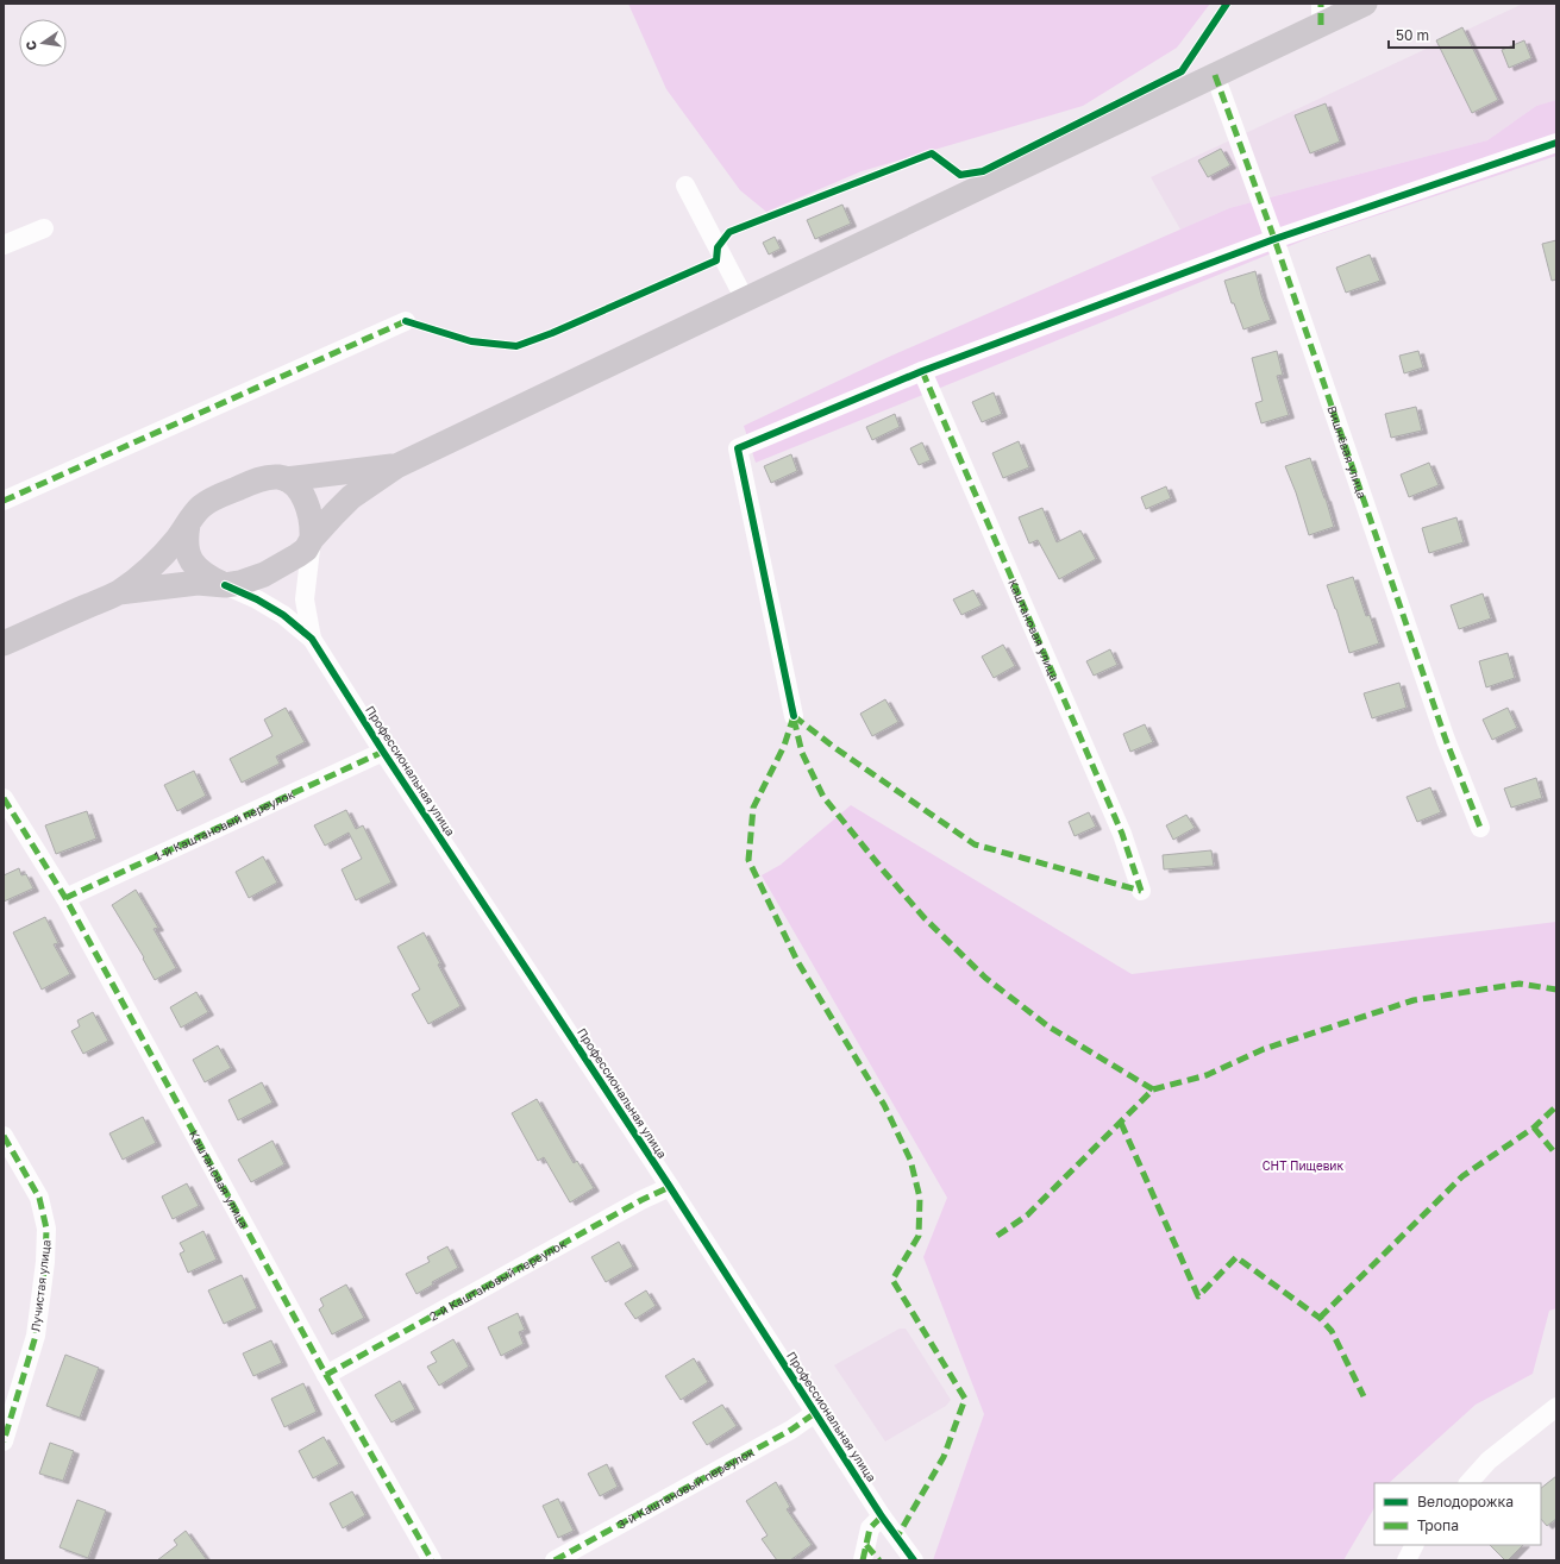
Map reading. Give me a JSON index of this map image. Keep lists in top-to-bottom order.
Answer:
{
  "streets": {
    "street": [
      "Вишнёвая улица",
      "Каштановая улица",
      "Профессиональная улица",
      "1-й Каштановый переулок",
      "2-й Каштановый переулок",
      "Лучистая улица",
      "3-й Каштановый переулок"
    ]
  },
  "crossings": [
    ["Каштановая улица", "1-й Каштановый переулок"],
    ["Каштановая улица", "2-й Каштановый переулок"],
    ["Профессиональная улица", "1-й Каштановый переулок"],
    ["Профессиональная улица", "2-й Каштановый переулок"],
    ["Профессиональная улица", "3-й Каштановый переулок"]
  ],
  "parks": ["СНТ Пищевик"],
  "legend": ["Велодорожка", "Тропа"],
  "scale_bar": "50 m",
  "north": "left"
}
